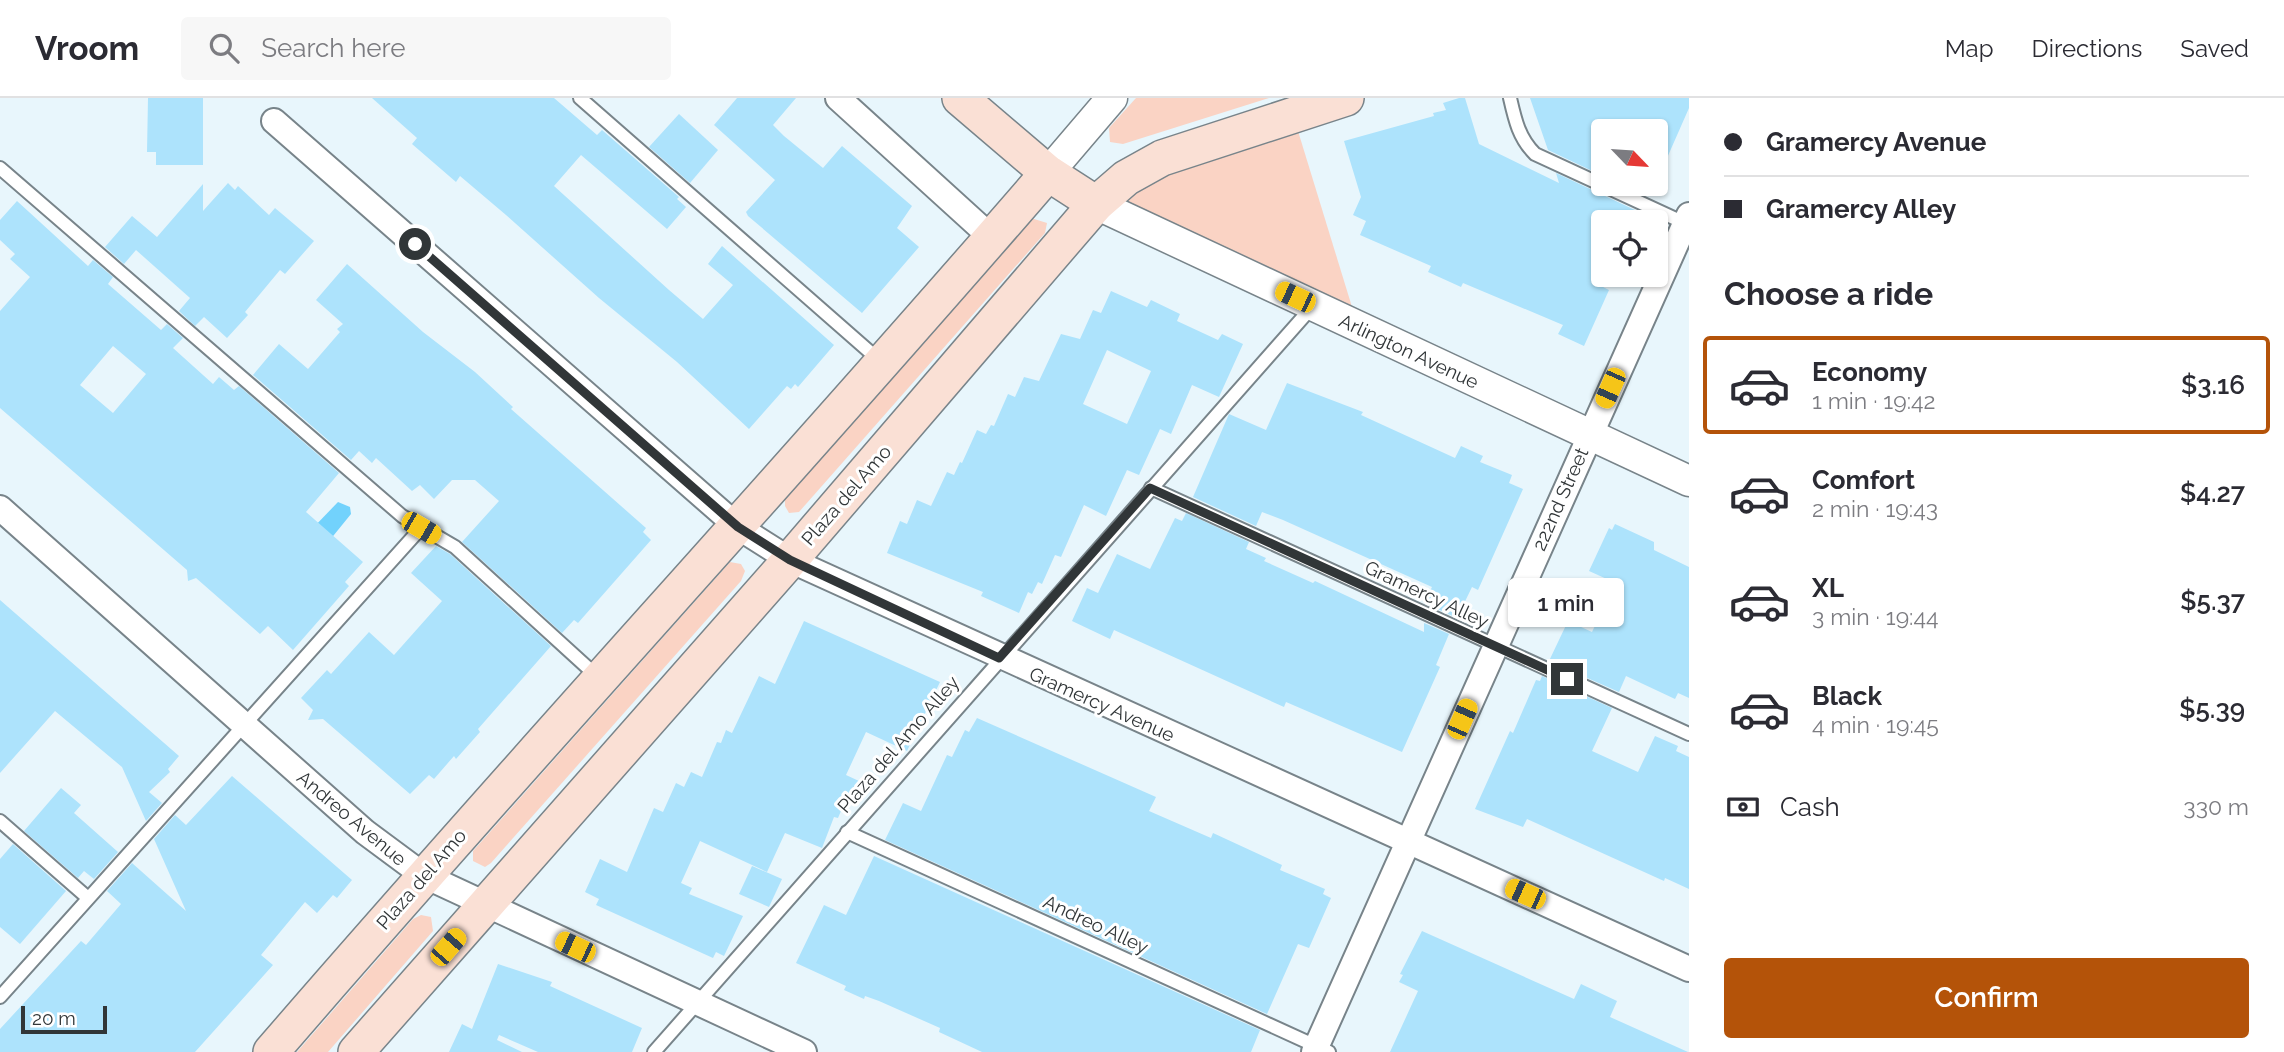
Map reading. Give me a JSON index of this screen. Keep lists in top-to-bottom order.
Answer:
{
  "streets": {
    "main road": ["Arlington Avenue", "Plaza del Amo"],
    "street": ["222nd Street", "Gramercy Avenue", "Andreo Avenue"],
    "lane": ["Gramercy Alley", "Plaza del Amo Alley", "Andreo Alley"]
  },
  "crossings": [
    ["Arlington Avenue", "Plaza del Amo"],
    ["Arlington Avenue", "222nd Street"],
    ["Arlington Avenue", "Plaza del Amo Alley"],
    ["Plaza del Amo", "Gramercy Avenue"],
    ["Plaza del Amo", "Andreo Avenue"],
    ["222nd Street", "Gramercy Alley"],
    ["222nd Street", "Gramercy Avenue"],
    ["222nd Street", "Andreo Alley"],
    ["Gramercy Alley", "Plaza del Amo Alley"],
    ["Gramercy Avenue", "Plaza del Amo Alley"],
    ["Plaza del Amo Alley", "Andreo Avenue"],
    ["Plaza del Amo Alley", "Andreo Alley"]
  ],
  "scale_bar": "20 m",
  "north": "bottom right",
  "page": {
    "header": "Vroom",
    "search": "Search here",
    "nav": ["Map", "Directions", "Saved"],
    "banner": ["Gramercy Avenue", "Gramercy Alley"],
    "heading": "Choose a ride",
    "list": [
      {
        "name": "Economy",
        "note": "1 min · 19:42",
        "value": "$3.16"
      },
      {
        "name": "Comfort",
        "note": "2 min · 19:43",
        "value": "$4.27"
      },
      {
        "name": "XL",
        "note": "3 min · 19:44",
        "value": "$5.37"
      },
      {
        "name": "Black",
        "note": "4 min · 19:45",
        "value": "$5.39"
      }
    ],
    "bubble": "1 min",
    "pay": ["Cash", "330 m"],
    "buttons": "Confirm",
    "scale": "20 m"
  }
}
